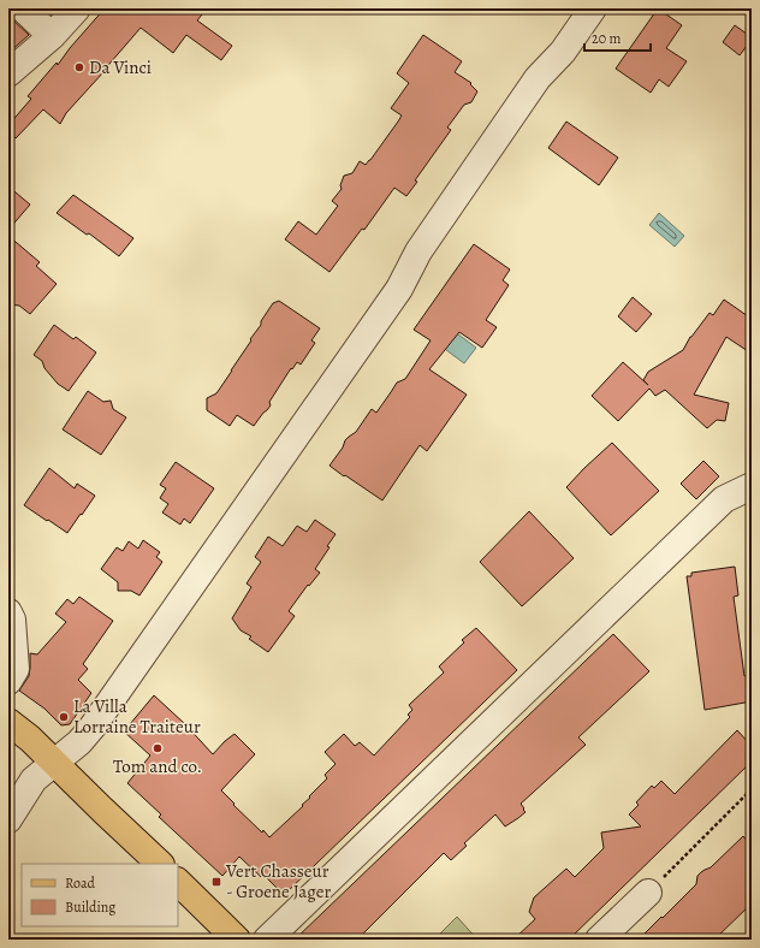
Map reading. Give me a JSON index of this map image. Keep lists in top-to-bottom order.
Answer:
{
  "places": {
    "other": ["Da Vinci", "La Villa Lorraine Traiteur", "Tom and co."],
    "transit": ["Vert Chasseur - Groene Jager"]
  },
  "legend": ["Road", "Building"],
  "scale_bar": "20 m"
}
